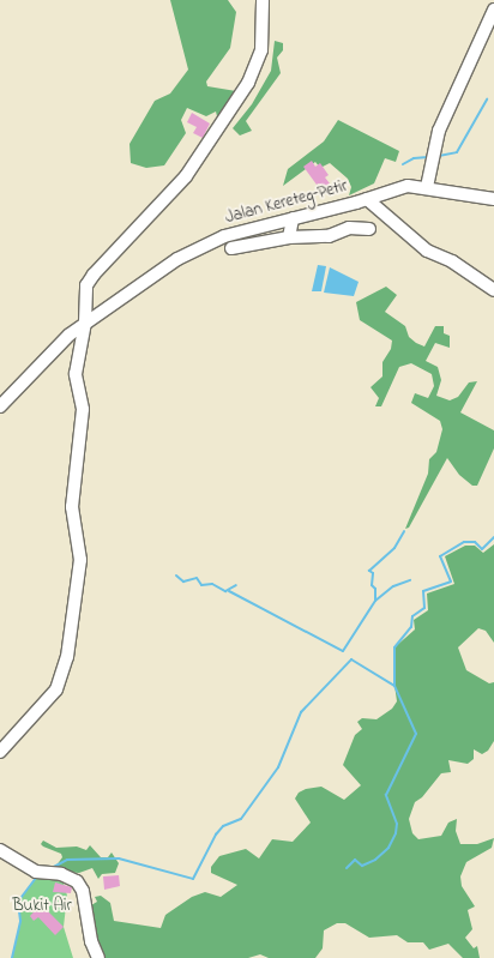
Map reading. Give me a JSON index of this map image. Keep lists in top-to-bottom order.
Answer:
{
  "streets": {
    "street": ["Jalan Kereteg–Petir"]
  },
  "parks": ["Bukit Air"]
}
